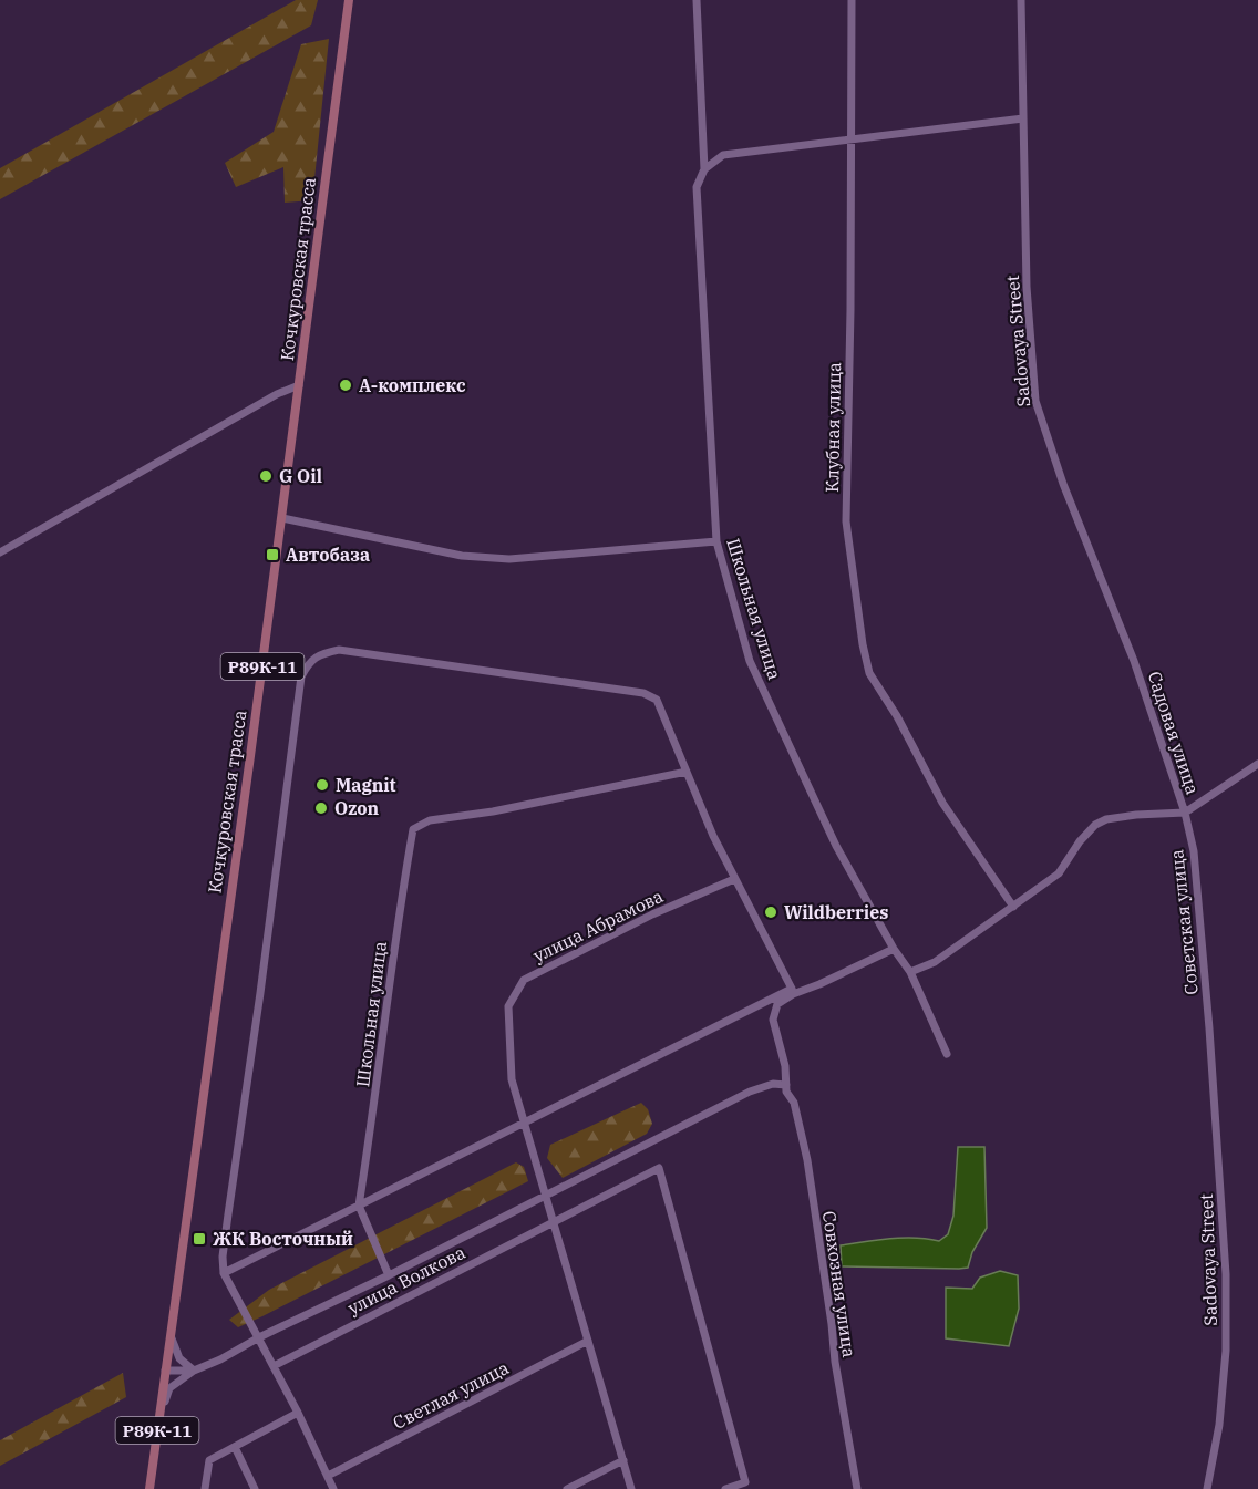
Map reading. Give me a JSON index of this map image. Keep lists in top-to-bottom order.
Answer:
{
  "streets": {
    "main road": ["Кочкуровская трасса", "Р89К-11"],
    "street": [
      "Sadovaya Street",
      "Клубная улица",
      "Школьная улица",
      "улица Абрамова",
      "улица Волкова",
      "Совхозная улица",
      "Светлая улица"
    ]
  },
  "crossings": [
    ["улица Абрамова", "улица Волкова"],
    ["улица Абрамова", "Светлая улица"]
  ],
  "places": {
    "other": [
      "А-комплекс",
      "G Oil",
      "Magnit",
      "Ozon",
      "Wildberries"
    ],
    "transit": ["Автобаза", "ЖК Восточный"]
  }
}
